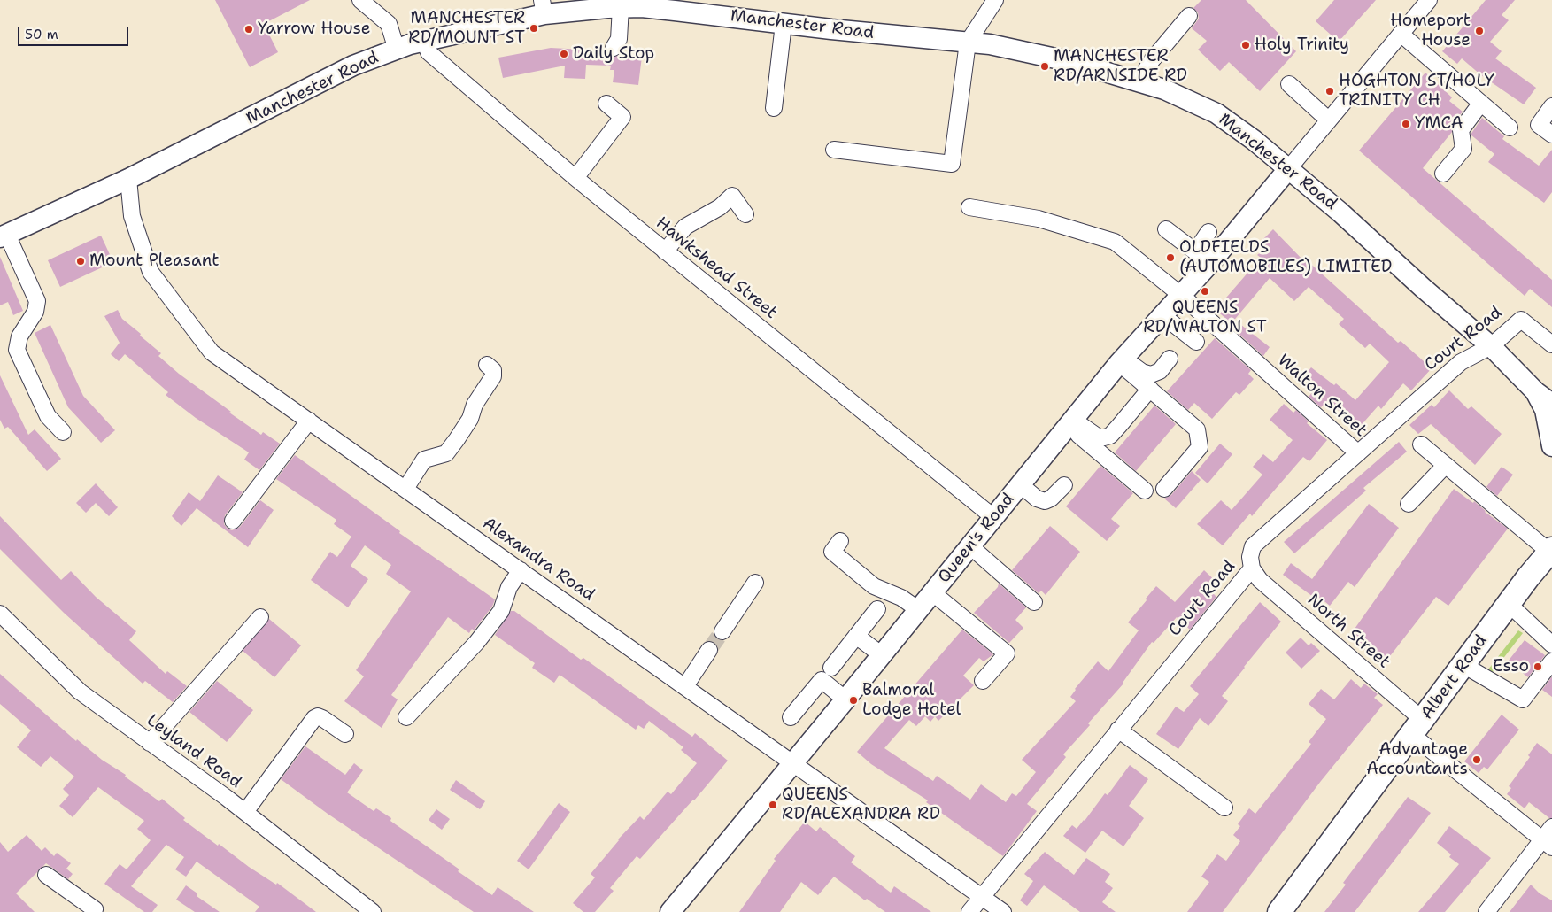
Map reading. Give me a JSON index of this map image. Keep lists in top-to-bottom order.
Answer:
{
  "streets": {
    "highway": ["Albert Road"],
    "main road": ["Manchester Road", "Queen's Road"],
    "street": [
      "Hawkshead Street",
      "Court Road",
      "Walton Street",
      "Alexandra Road",
      "North Street",
      "Leyland Road"
    ]
  },
  "crossings": [
    ["Manchester Road", "Hawkshead Street"],
    ["Manchester Road", "Court Road"],
    ["Manchester Road", "Queen's Road"],
    ["Manchester Road", "Alexandra Road"],
    ["Hawkshead Street", "Queen's Road"],
    ["Court Road", "Walton Street"],
    ["Court Road", "Alexandra Road"],
    ["Court Road", "North Street"],
    ["Walton Street", "Queen's Road"],
    ["Queen's Road", "Alexandra Road"],
    ["North Street", "Albert Road"]
  ],
  "places": [
    "MANCHESTER RD/MOUNT ST",
    "Yarrow House",
    "Homeport House",
    "Holy Trinity",
    "Daily Stop",
    "MANCHESTER RD/ARNSIDE RD",
    "HOGHTON ST/HOLY TRINITY CH",
    "YMCA",
    "OLDFIELDS (AUTOMOBILES) LIMITED",
    "Mount Pleasant",
    "QUEENS RD/WALTON ST",
    "Esso",
    "Balmoral Lodge Hotel",
    "Advantage Accountants",
    "QUEENS RD/ALEXANDRA RD"
  ],
  "scale_bar": "50 m"
}
